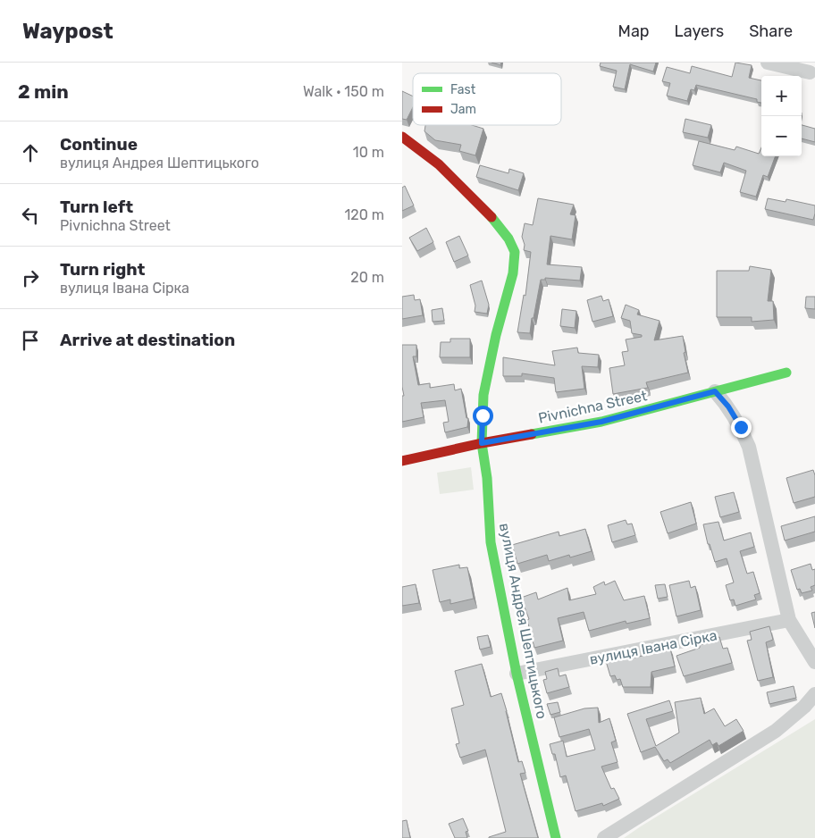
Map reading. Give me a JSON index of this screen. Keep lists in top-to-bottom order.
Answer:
{
  "streets": {
    "street": ["Pivnichna Street", "вулиця Андрея Шептицького", "вулиця Івана Сірка"]
  },
  "crossings": [
    ["Pivnichna Street", "вулиця Андрея Шептицького"],
    ["вулиця Андрея Шептицького", "вулиця Івана Сірка"]
  ],
  "legend": ["Fast", "Jam"],
  "page": {
    "header": "Waypost",
    "nav": ["Map", "Layers", "Share"],
    "heading": ["2 min", "Walk · 150 m"],
    "map_buttons": ["+", "−"],
    "list": [
      ["Continue", "вулиця Андрея Шептицького", "10 m"],
      ["Turn left", "Pivnichna Street", "120 m"],
      ["Turn right", "вулиця Івана Сірка", "20 m"],
      "Arrive at destination"
    ]
  }
}
